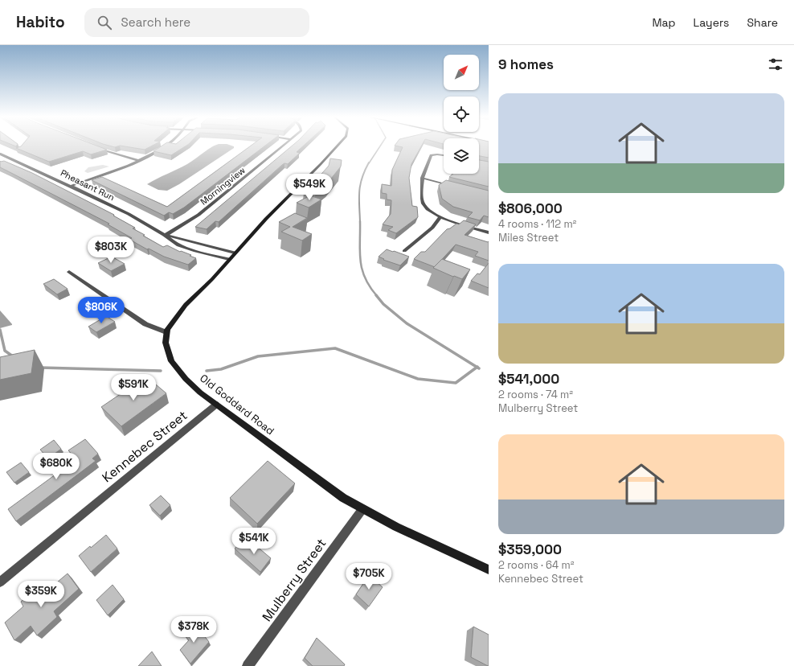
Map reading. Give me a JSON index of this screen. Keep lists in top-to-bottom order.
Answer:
{
  "streets": {
    "street": [
      "Pheasant Run",
      "Morningview",
      "Old Goddard Road",
      "Kennebec Street",
      "Mulberry Street"
    ]
  },
  "crossings": [
    ["Pheasant Run", "Morningview"],
    ["Old Goddard Road", "Kennebec Street"],
    ["Old Goddard Road", "Mulberry Street"]
  ],
  "north": "top right",
  "page": {
    "header": "Habito",
    "search": "Search here",
    "nav": ["Map", "Layers", "Share"],
    "heading": "9 homes",
    "list": [
      {
        "name": "$806,000",
        "note": "4 rooms · 112 m² · Miles Street"
      },
      {
        "name": "$541,000",
        "note": "2 rooms · 74 m² · Mulberry Street"
      },
      {
        "name": "$359,000",
        "note": "2 rooms · 64 m² · Kennebec Street"
      }
    ],
    "price": [
      "$549K",
      "$803K",
      "$806K",
      "$591K",
      "$680K",
      "$541K",
      "$705K",
      "$359K",
      "$378K"
    ]
  }
}
